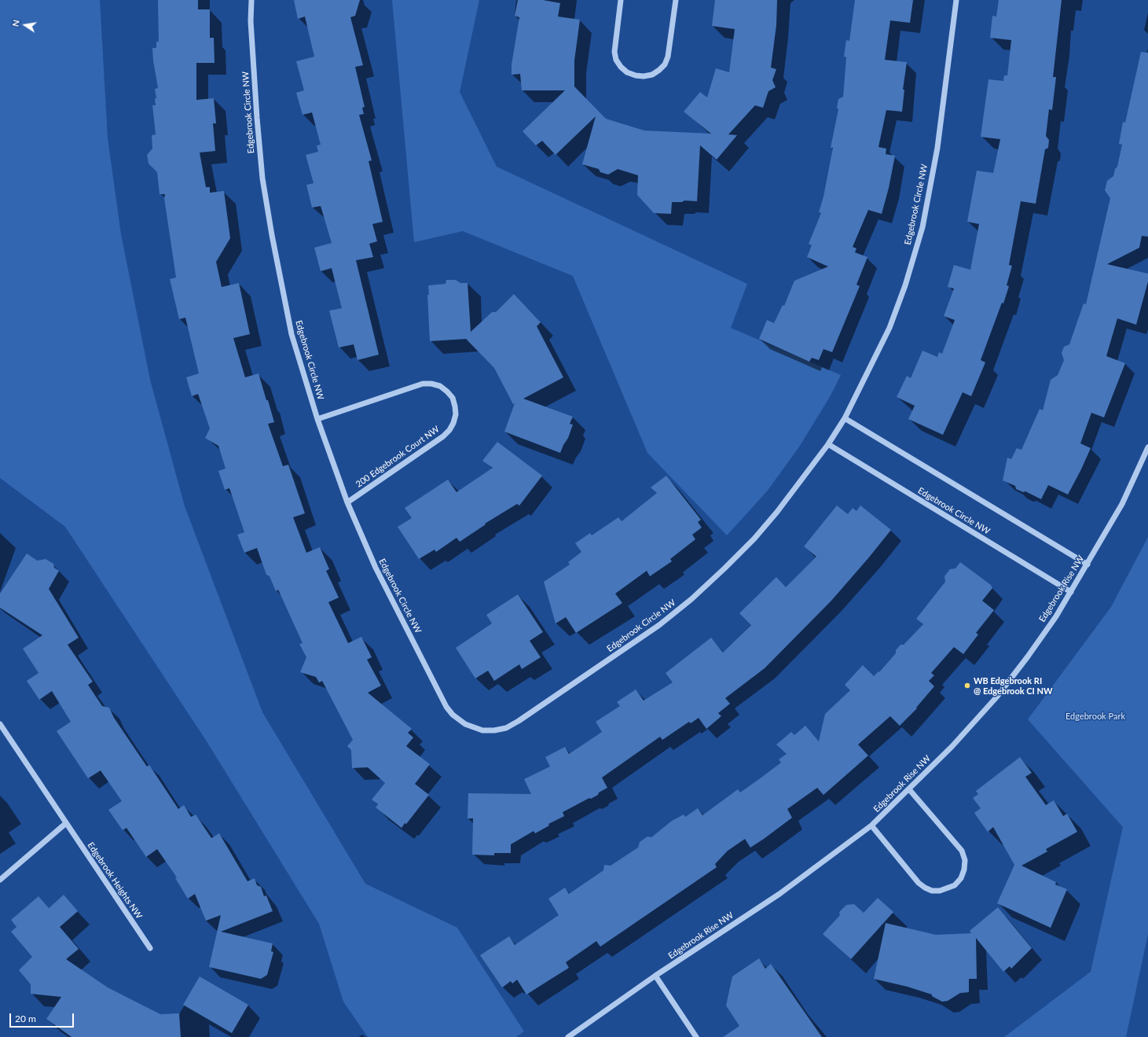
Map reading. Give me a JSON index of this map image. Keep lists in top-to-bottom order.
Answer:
{
  "streets": {
    "street": [
      "Edgebrook Circle NW",
      "200 Edgebrook Court NW",
      "Edgebrook Rise NW",
      "Edgebrook Heights NW"
    ]
  },
  "crossings": [
    ["Edgebrook Circle NW", "200 Edgebrook Court NW"],
    ["Edgebrook Circle NW", "Edgebrook Rise NW"]
  ],
  "parks": ["Edgebrook Park"],
  "places": ["WB Edgebrook RI @ Edgebrook CI NW"],
  "scale_bar": "20 m",
  "north": "left"
}
